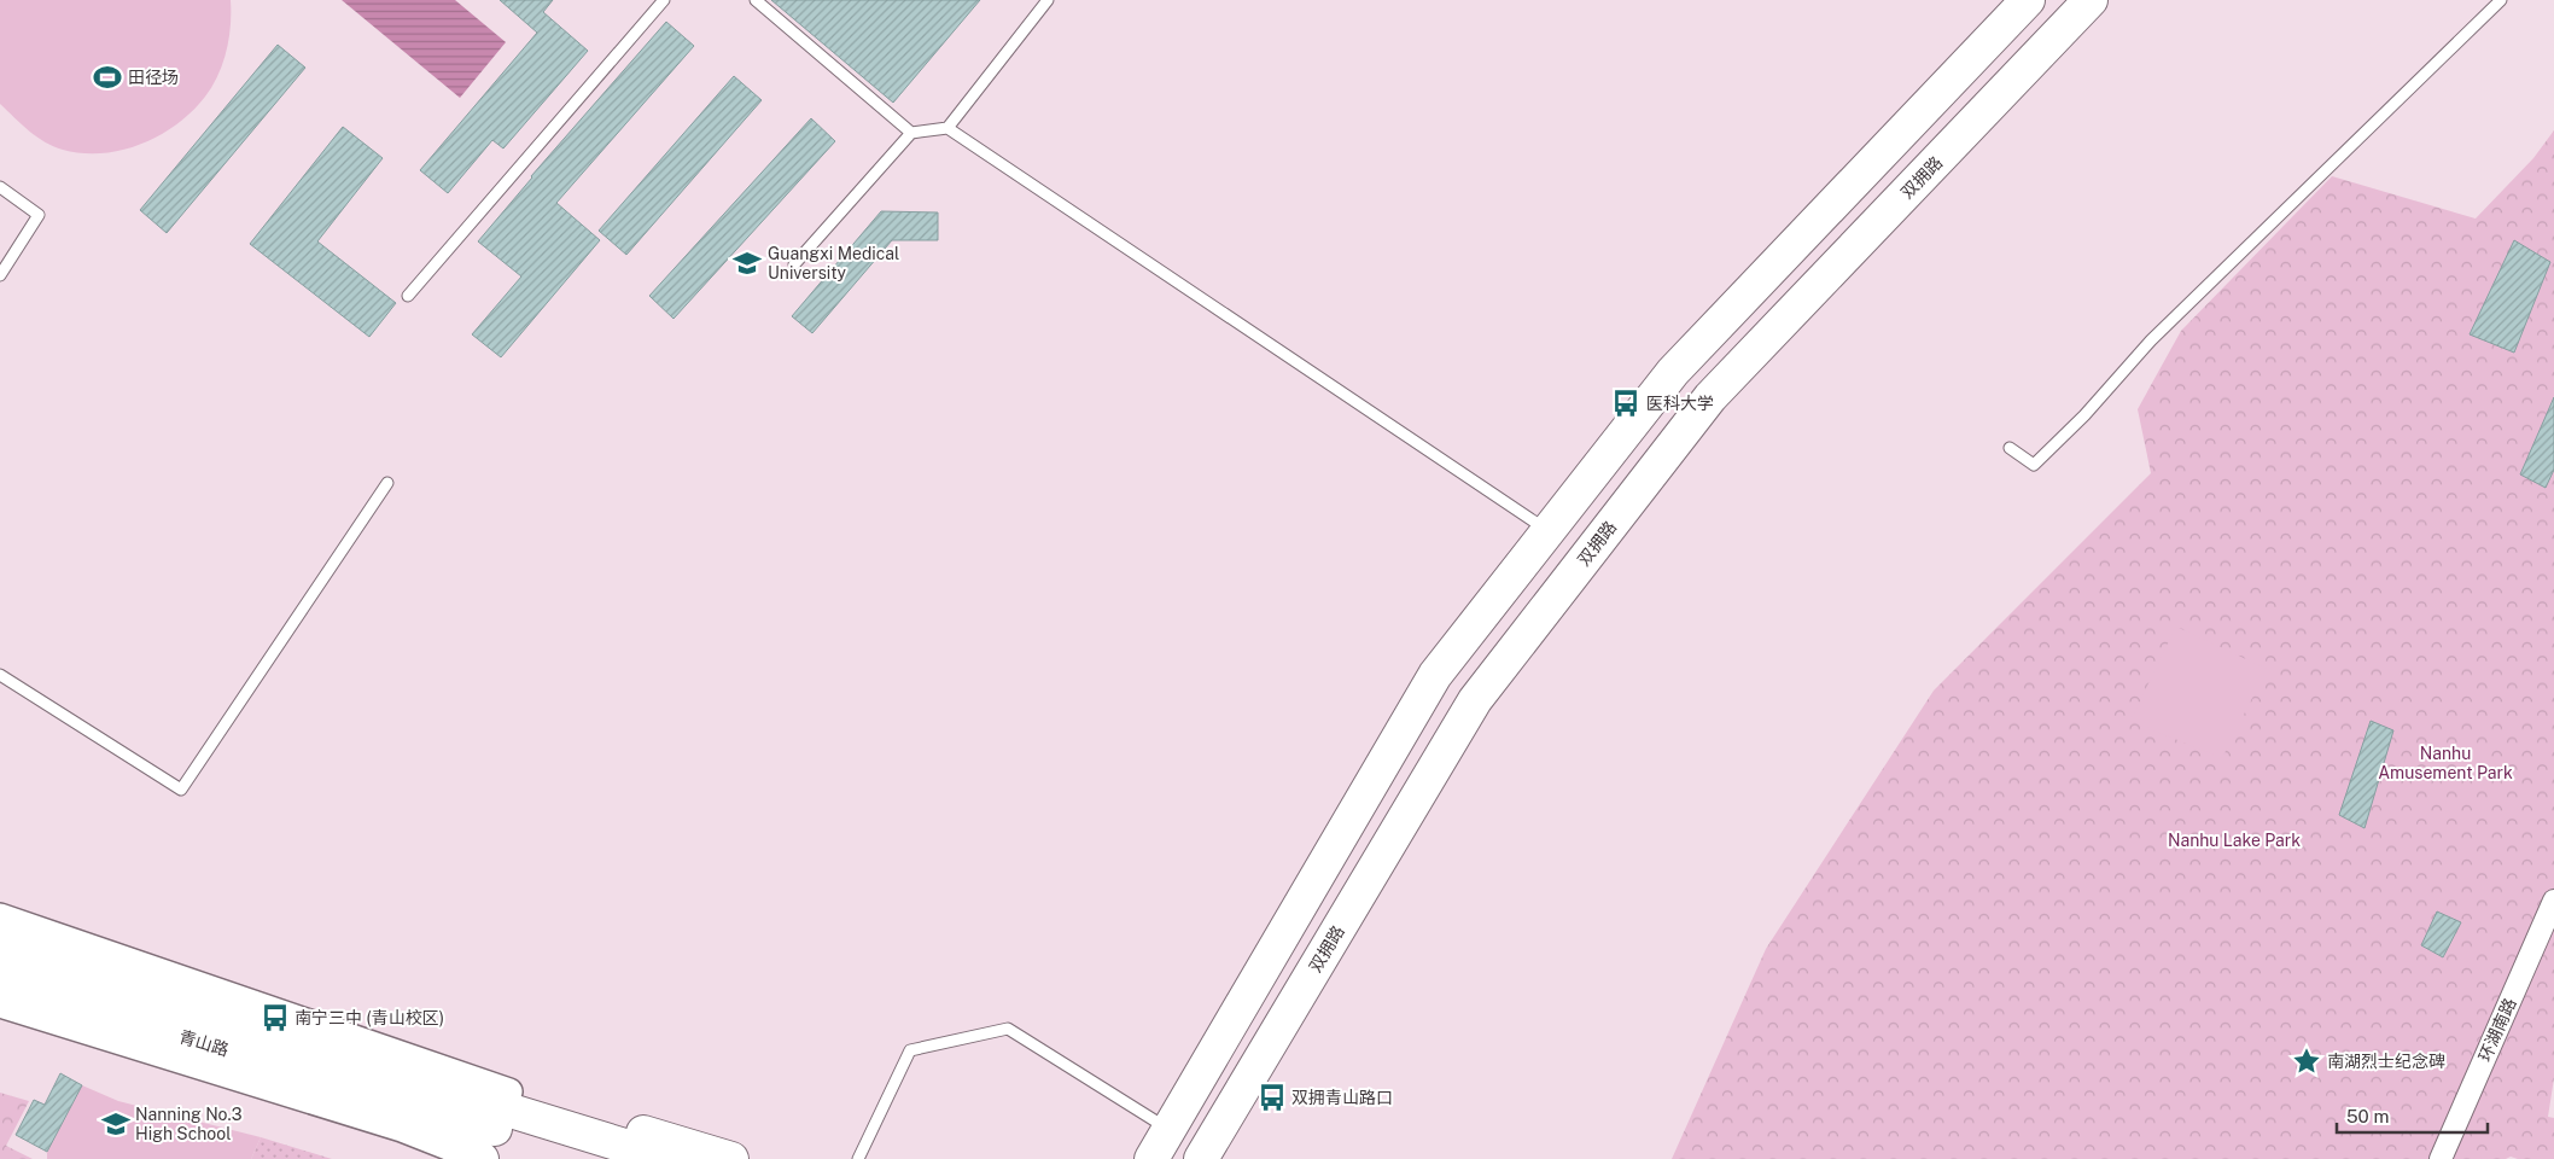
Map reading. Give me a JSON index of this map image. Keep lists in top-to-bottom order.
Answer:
{
  "streets": {
    "main road": ["双拥路", "青山路"],
    "street": ["环湖南路"]
  },
  "parks": ["Nanhu Amusement Park", "Nanhu Lake Park"],
  "places": {
    "sports": ["田径场"],
    "school or university": ["Guangxi Medical University", "Nanning No.3 High School"],
    "bus stop": ["医科大学", "南宁三中 (青山校区)", "双拥青山路口"],
    "place": ["南湖烈士纪念碑"]
  },
  "scale_bar": "50 m"
}
